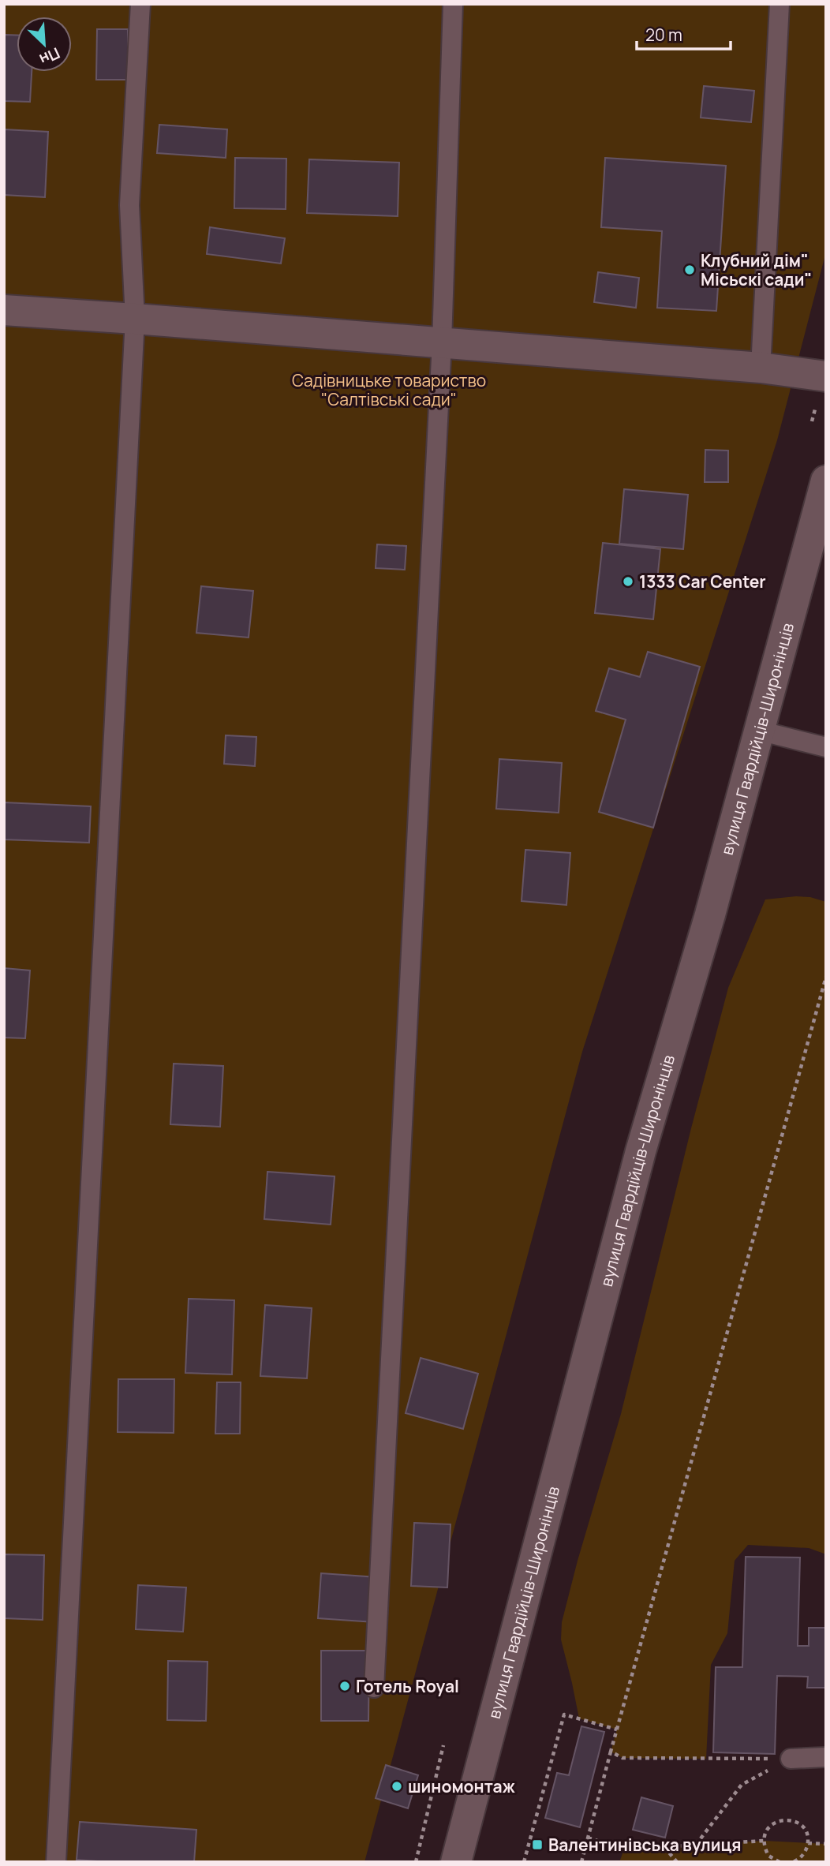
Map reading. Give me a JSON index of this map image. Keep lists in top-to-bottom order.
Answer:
{
  "streets": {
    "main road": ["вулиця Гвардійців-Широнінців"]
  },
  "parks": ["Садівницьке товариство \"Салтівські сади\""],
  "places": {
    "other": [
      "Клубний дім\" Місьскі сади\"",
      "1333 Car Center",
      "Готель Royal",
      "шиномонтаж"
    ],
    "transit": ["Валентинівська вулиця"]
  },
  "scale_bar": "20 m",
  "north": "bottom right"
}
